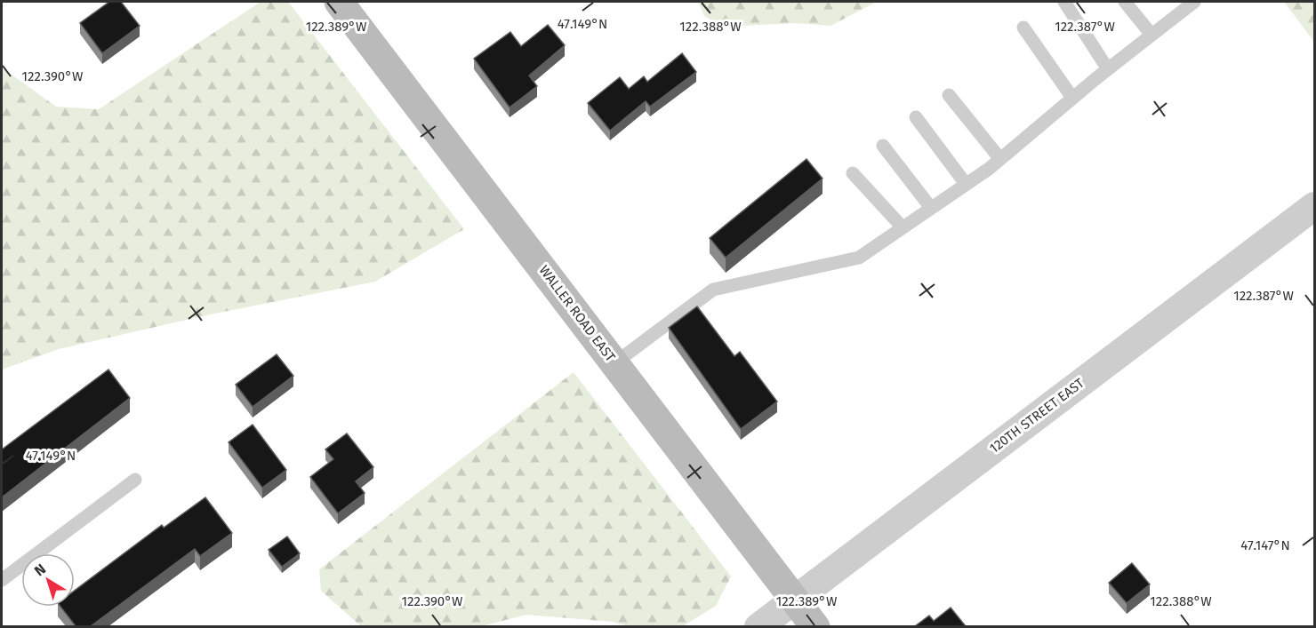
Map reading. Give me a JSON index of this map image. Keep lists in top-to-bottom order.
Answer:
{
  "streets": {
    "street": ["WALLER ROAD EAST", "120TH STREET EAST"]
  },
  "crossings": [
    ["WALLER ROAD EAST", "120TH STREET EAST"]
  ],
  "north": "top left",
  "coordinates": [
    "47.149°N",
    "122.389°W",
    "122.388°W",
    "122.387°W",
    "122.390°W",
    "47.147°N"
  ]
}
